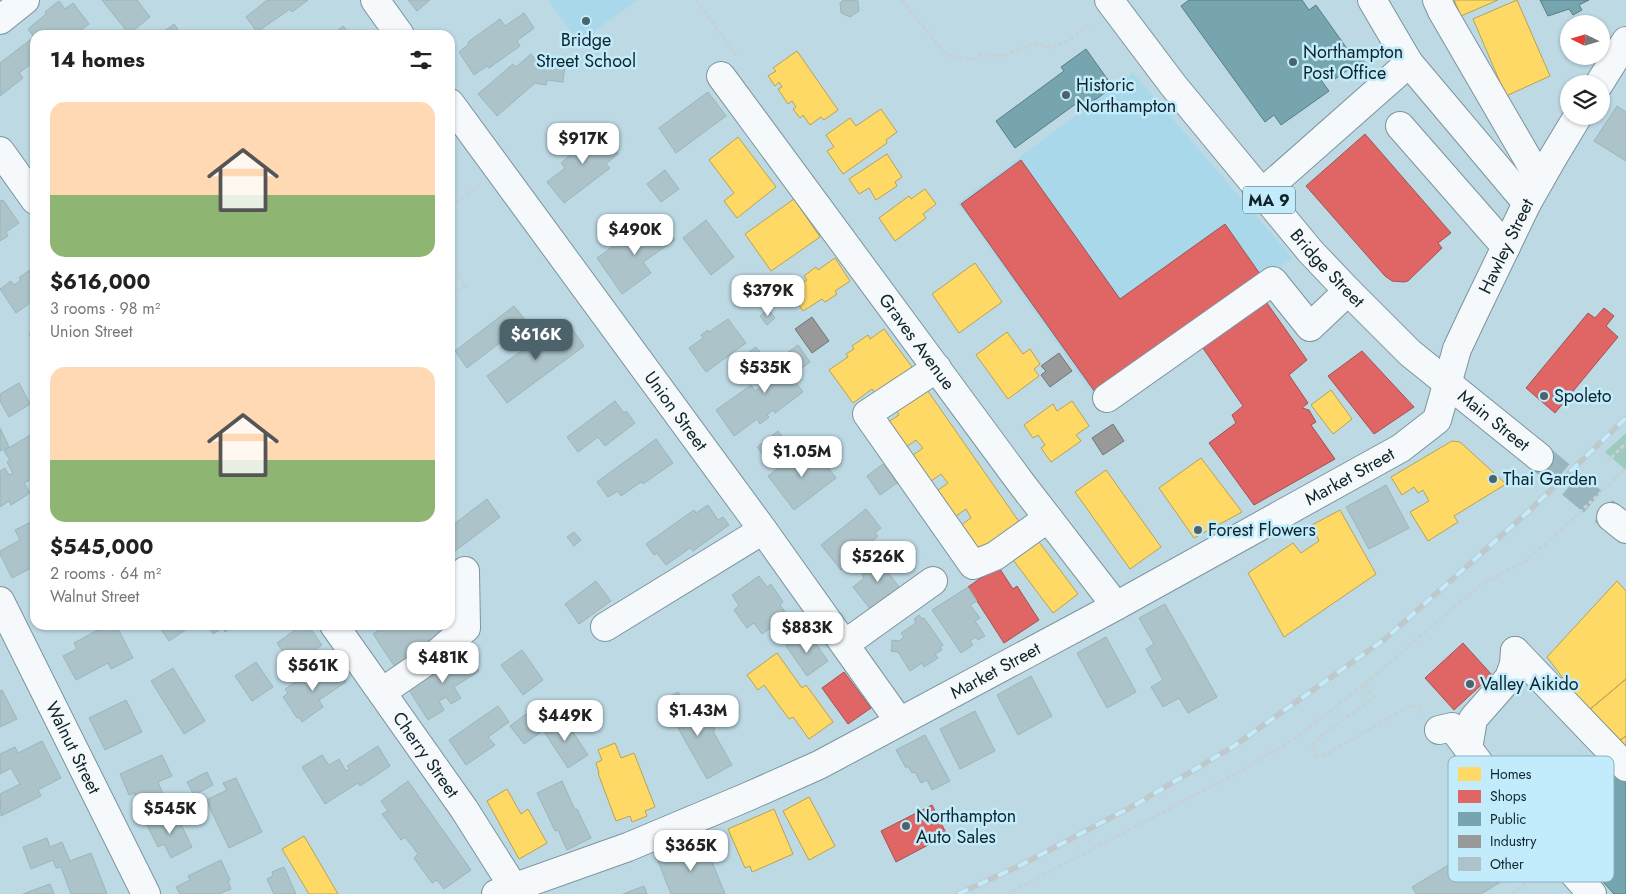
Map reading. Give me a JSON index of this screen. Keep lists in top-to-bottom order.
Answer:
{
  "streets": {
    "main road": [
      "MA 9",
      "Hawley Street",
      "Bridge Street",
      "Graves Avenue",
      "Union Street",
      "Main Street",
      "Market Street",
      "Walnut Street",
      "Cherry Street"
    ]
  },
  "crossings": [
    ["Hawley Street", "Bridge Street"],
    ["Hawley Street", "Main Street"],
    ["Hawley Street", "Market Street"],
    ["Bridge Street", "Main Street"],
    ["Bridge Street", "Market Street"],
    ["Graves Avenue", "Market Street"],
    ["Union Street", "Market Street"],
    ["Main Street", "Market Street"],
    ["Market Street", "Cherry Street"]
  ],
  "places": [
    "Bridge Street School",
    "Northampton Post Office",
    "Historic Northampton",
    "Spoleto",
    "Thai Garden",
    "Forest Flowers",
    "Valley Aikido",
    "Northampton Auto Sales"
  ],
  "legend": [
    "Homes",
    "Shops",
    "Public",
    "Industry",
    "Other"
  ],
  "north": "left",
  "page": {
    "heading": "14 homes",
    "list": [
      {
        "name": "$616,000",
        "note": "3 rooms · 98 m² · Union Street"
      },
      {
        "name": "$545,000",
        "note": "2 rooms · 64 m² · Walnut Street"
      }
    ],
    "price": [
      "$917K",
      "$490K",
      "$379K",
      "$616K",
      "$535K",
      "$1.05M",
      "$526K",
      "$883K",
      "$481K",
      "$561K",
      "$1.43M",
      "$449K",
      "$545K",
      "$365K"
    ]
  }
}
